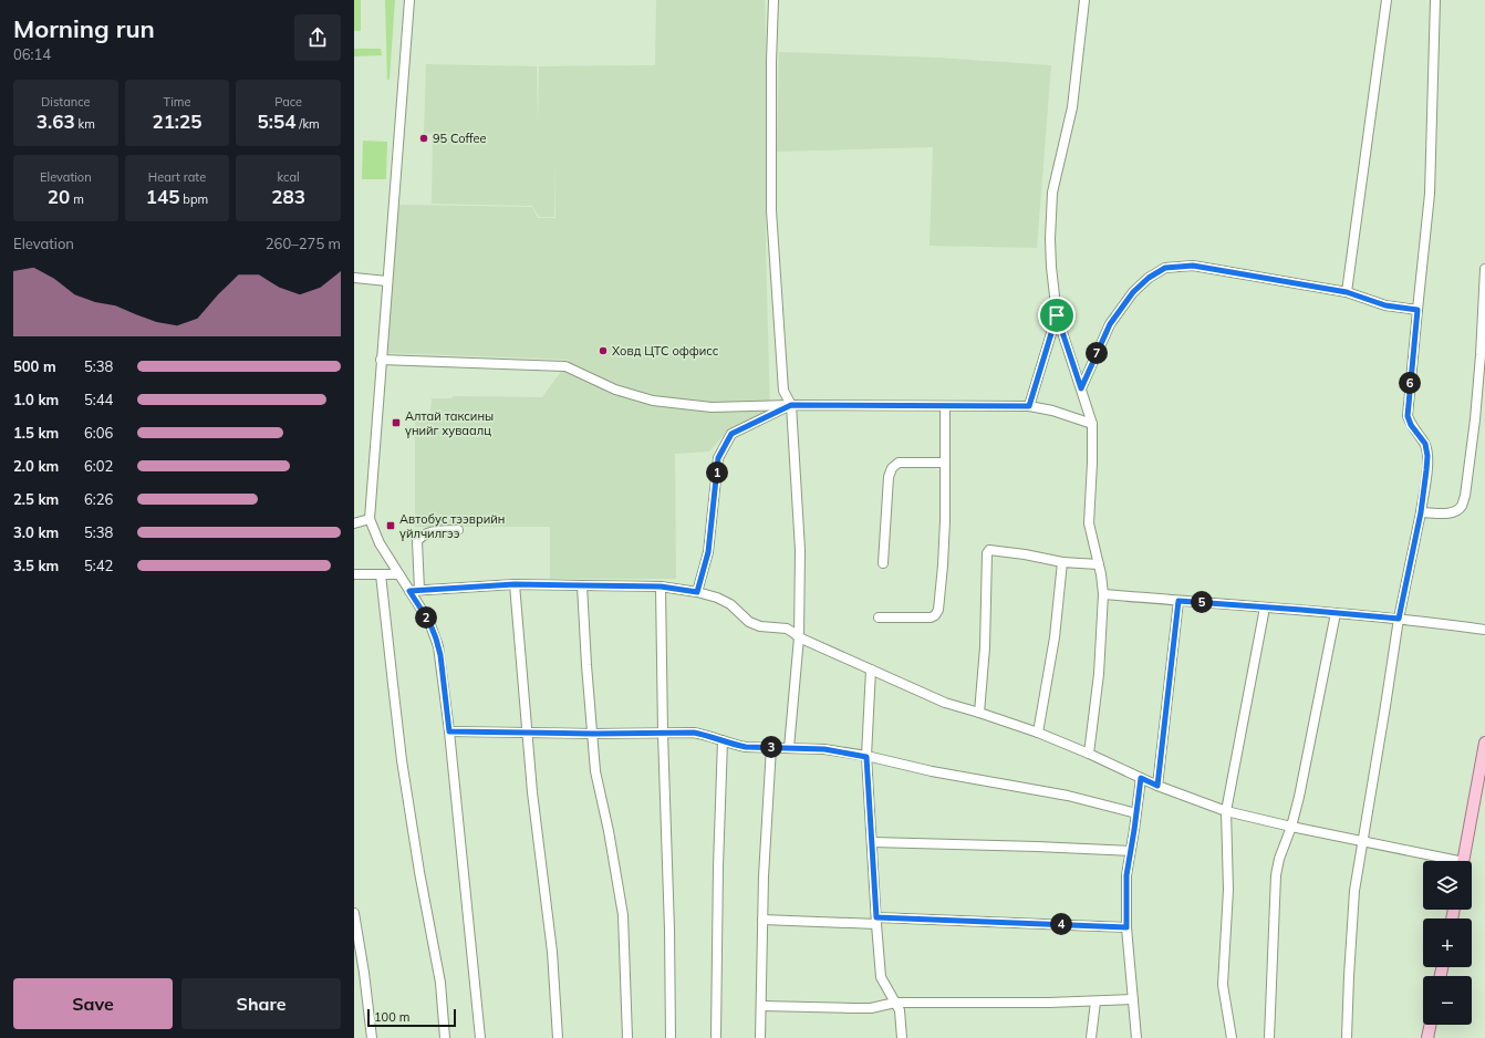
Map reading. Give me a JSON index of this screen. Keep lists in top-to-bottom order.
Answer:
{
  "places": {
    "other": ["95 Coffee", "Ховд ЦТС оффисс"],
    "transit": ["Алтай таксины үнийг хуваалц", "Автобус тээврийн үйлчилгээ"]
  },
  "scale_bar": "100 m",
  "page": {
    "heading": ["Morning run", "06:14"],
    "stats": [
      ["Distance", "3.63 km"],
      ["Time", "21:25"],
      ["Pace", "5:54 /km"],
      ["Elevation", "20 m"],
      ["Heart rate", "145 bpm"],
      ["kcal", "283"]
    ],
    "chart": ["Elevation", "260–275 m"],
    "pins": [
      "7",
      "6",
      "1",
      "5",
      "2",
      "3",
      "4"
    ],
    "list": [
      {
        "name": "500 m",
        "note": "5:38"
      },
      {
        "name": "1.0 km",
        "note": "5:44"
      },
      {
        "name": "1.5 km",
        "note": "6:06"
      },
      {
        "name": "2.0 km",
        "note": "6:02"
      },
      {
        "name": "2.5 km",
        "note": "6:26"
      },
      {
        "name": "3.0 km",
        "note": "5:38"
      },
      {
        "name": "3.5 km",
        "note": "5:42"
      }
    ],
    "map_buttons": ["+", "−"],
    "buttons": ["Save", "Share"],
    "scale": "100 m"
  }
}
